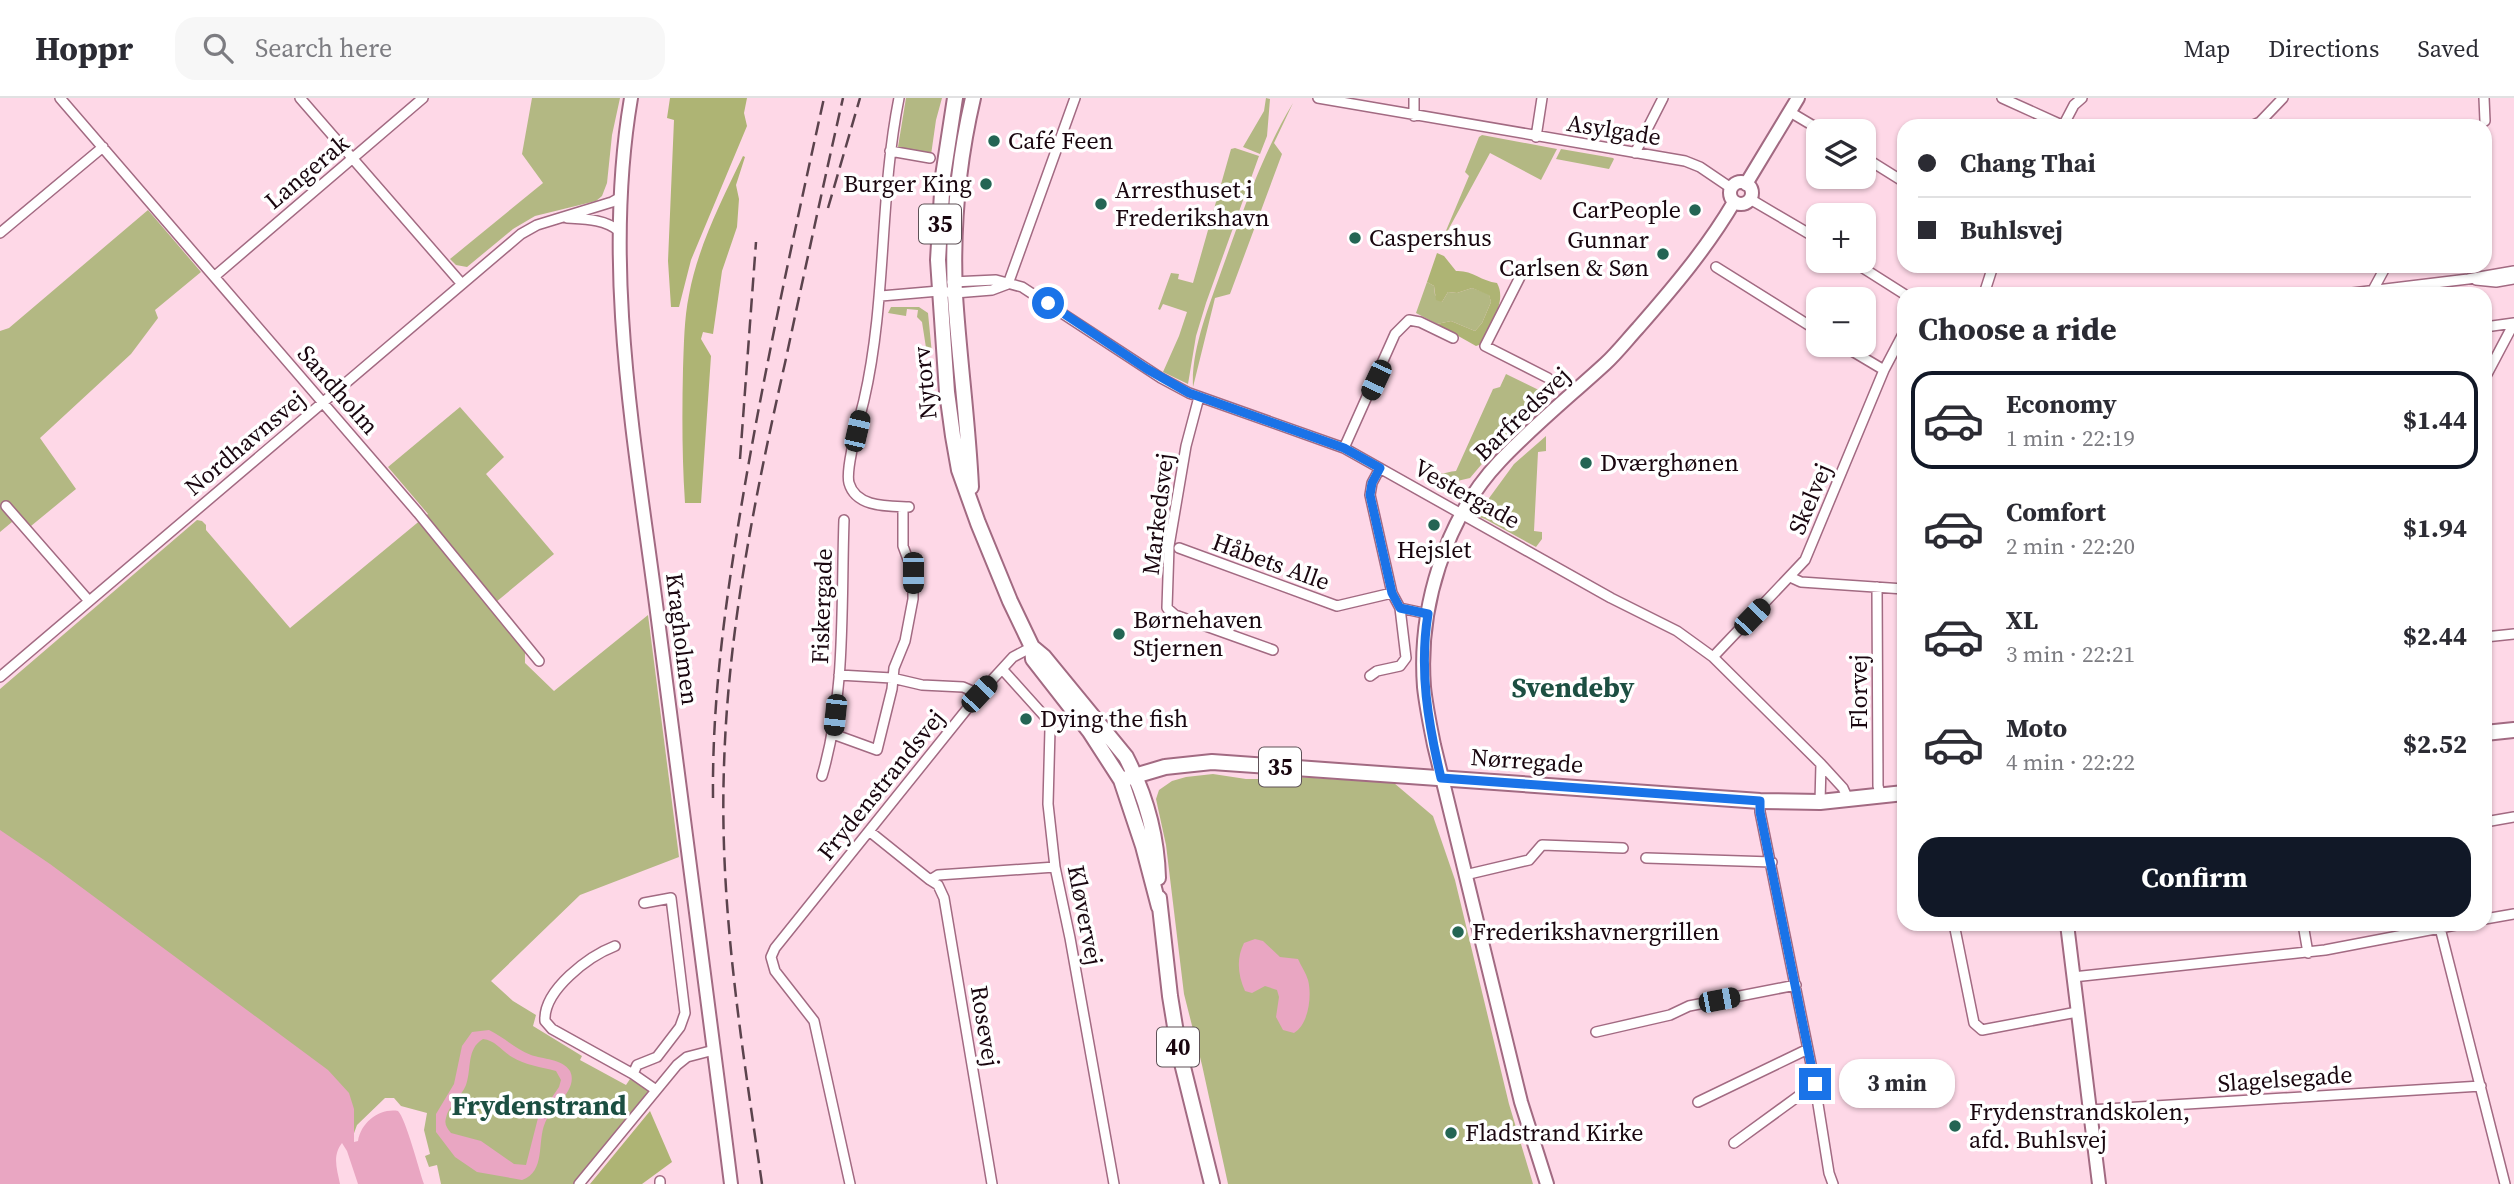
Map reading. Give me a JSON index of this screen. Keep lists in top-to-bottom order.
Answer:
{
  "streets": {
    "main road": [
      "35",
      "Nytorv",
      "Nørregade",
      "40"
    ],
    "street": [
      "Asylgade",
      "Langerak",
      "Sandholm",
      "Barfredsvej",
      "Nordhavnsvej",
      "Vestergade",
      "Skelvej",
      "Markedsvej",
      "Håbets Alle",
      "Fiskergade",
      "Kragholmen",
      "Florvej",
      "Frydenstrandsvej",
      "Kløvervej",
      "Rosevej",
      "Slagelsegade"
    ]
  },
  "crossings": [
    ["Asylgade", "Barfredsvej"],
    ["Langerak", "Sandholm"],
    ["35", "Nytorv"],
    ["35", "Vestergade"],
    ["35", "Florvej"],
    ["35", "Nørregade"],
    ["35", "Frydenstrandsvej"],
    ["35", "40"],
    ["Sandholm", "Nordhavnsvej"],
    ["Barfredsvej", "Vestergade"],
    ["Barfredsvej", "Nørregade"],
    ["Nordhavnsvej", "Kragholmen"],
    ["Vestergade", "Skelvej"],
    ["Vestergade", "Markedsvej"],
    ["Vestergade", "Nørregade"],
    ["Nørregade", "40"],
    ["Frydenstrandsvej", "Kløvervej"]
  ],
  "districts": ["Svendeby", "Frydenstrand"],
  "places": [
    "Café Feen",
    "Burger King",
    "Arresthuset i Frederikshavn",
    "CarPeople",
    "Caspershus",
    "Gunnar Carlsen & Søn",
    "Dværghønen",
    "Hejslet",
    "Børnehaven Stjernen",
    "Dying the fish",
    "Frederikshavnergrillen",
    "Frydenstrandskolen, afd. Buhlsvej",
    "Fladstrand Kirke"
  ],
  "page": {
    "header": "Hoppr",
    "search": "Search here",
    "nav": ["Map", "Directions", "Saved"],
    "map_buttons": ["+", "−"],
    "banner": ["Chang Thai", "Buhlsvej"],
    "heading": "Choose a ride",
    "list": [
      {
        "name": "Economy",
        "note": "1 min · 22:19",
        "value": "$1.44"
      },
      {
        "name": "Comfort",
        "note": "2 min · 22:20",
        "value": "$1.94"
      },
      {
        "name": "XL",
        "note": "3 min · 22:21",
        "value": "$2.44"
      },
      {
        "name": "Moto",
        "note": "4 min · 22:22",
        "value": "$2.52"
      }
    ],
    "buttons": "Confirm",
    "bubble": "3 min"
  }
}
